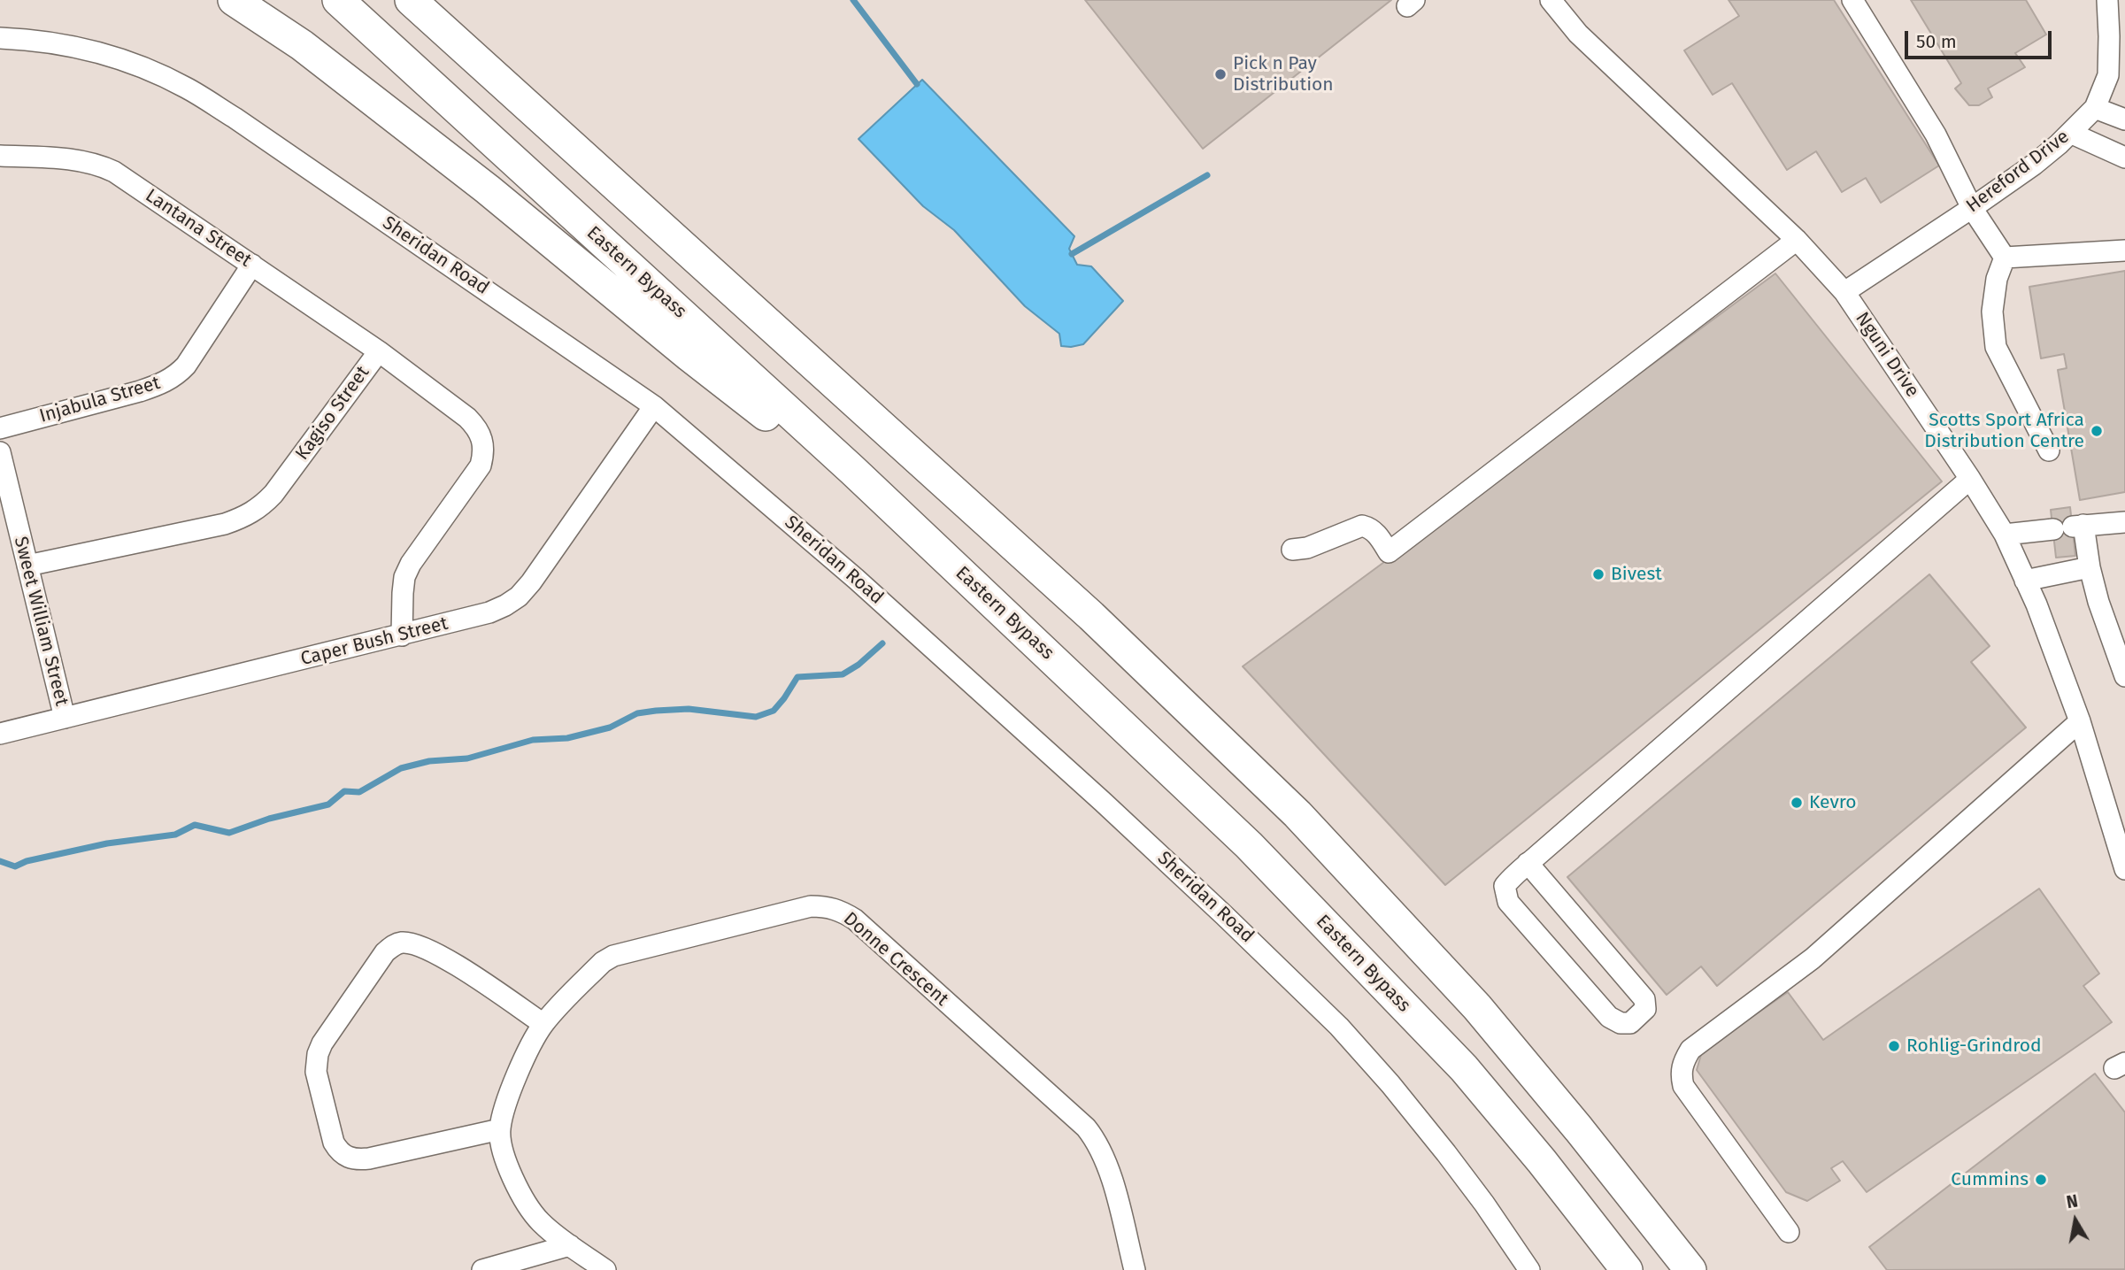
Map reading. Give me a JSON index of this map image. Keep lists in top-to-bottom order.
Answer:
{
  "streets": {
    "highway": ["Eastern Bypass"],
    "street": [
      "Hereford Drive",
      "Lantana Street",
      "Sheridan Road",
      "Nguni Drive",
      "Injabula Street",
      "Kagiso Street",
      "Sweet William Street",
      "Caper Bush Street",
      "Donne Crescent"
    ]
  },
  "crossings": [
    ["Hereford Drive", "Nguni Drive"],
    ["Lantana Street", "Injabula Street"],
    ["Lantana Street", "Kagiso Street"],
    ["Sheridan Road", "Caper Bush Street"],
    ["Kagiso Street", "Sweet William Street"],
    ["Kagiso Street", "Caper Bush Street"],
    ["Sweet William Street", "Caper Bush Street"]
  ],
  "places": [
    "Pick n Pay Distribution",
    "Scotts Sport Africa Distribution Centre",
    "Bivest",
    "Kevro",
    "Rohlig-Grindrod",
    "Cummins"
  ],
  "scale_bar": "50 m",
  "north": "top"
}
